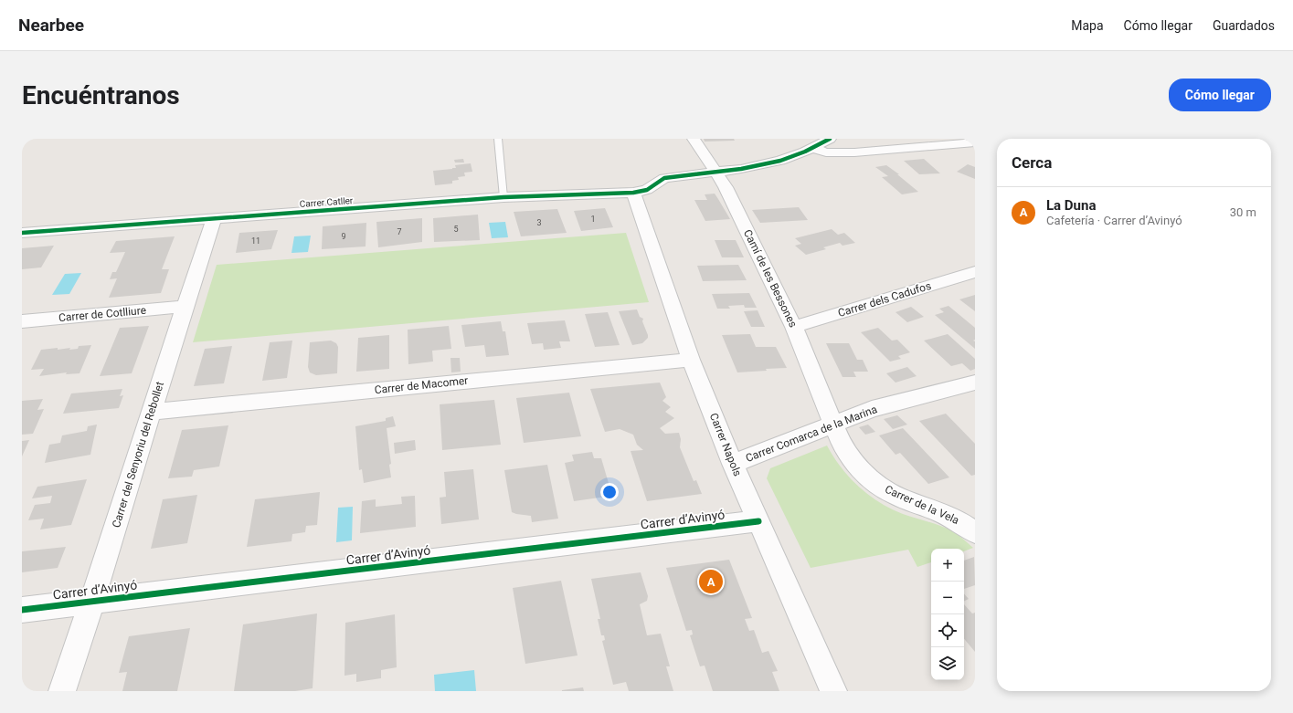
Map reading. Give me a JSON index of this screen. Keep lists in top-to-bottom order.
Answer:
{
  "streets": {
    "street": [
      "Carrer Catller",
      "Camí de les Bessones",
      "Carrer dels Cadufos",
      "Carrer de Cotlliure",
      "Carrer de Macomer",
      "Carrer Comarca de la Marina",
      "Carrer Napols",
      "Carrer del Senyoriu del Rebollet",
      "Carrer de la Vela",
      "Carrer d’Avinyó"
    ]
  },
  "crossings": [
    ["Carrer Catller", "Camí de les Bessones"],
    ["Carrer Catller", "Carrer Napols"],
    ["Carrer Catller", "Carrer del Senyoriu del Rebollet"],
    ["Camí de les Bessones", "Carrer dels Cadufos"],
    ["Camí de les Bessones", "Carrer Comarca de la Marina"],
    ["Camí de les Bessones", "Carrer de la Vela"],
    ["Carrer de Cotlliure", "Carrer del Senyoriu del Rebollet"],
    ["Carrer de Macomer", "Carrer Napols"],
    ["Carrer de Macomer", "Carrer del Senyoriu del Rebollet"],
    ["Carrer Comarca de la Marina", "Carrer Napols"],
    ["Carrer Comarca de la Marina", "Carrer de la Vela"],
    ["Carrer Napols", "Carrer d’Avinyó"],
    ["Carrer del Senyoriu del Rebollet", "Carrer d’Avinyó"]
  ],
  "house_numbers": [
    "1",
    "3",
    "5",
    "7",
    "9",
    "11"
  ],
  "page": {
    "header": "Nearbee",
    "nav": ["Mapa", "Cómo llegar", "Guardados"],
    "buttons": "Cómo llegar",
    "title": "Encuéntranos",
    "heading": "Cerca",
    "list": [
      {
        "mark": "A",
        "name": "La Duna",
        "note": "Cafetería · Carrer d’Avinyó",
        "value": "30 m"
      }
    ],
    "map_buttons": ["+", "−"],
    "pins": "A"
  }
}
